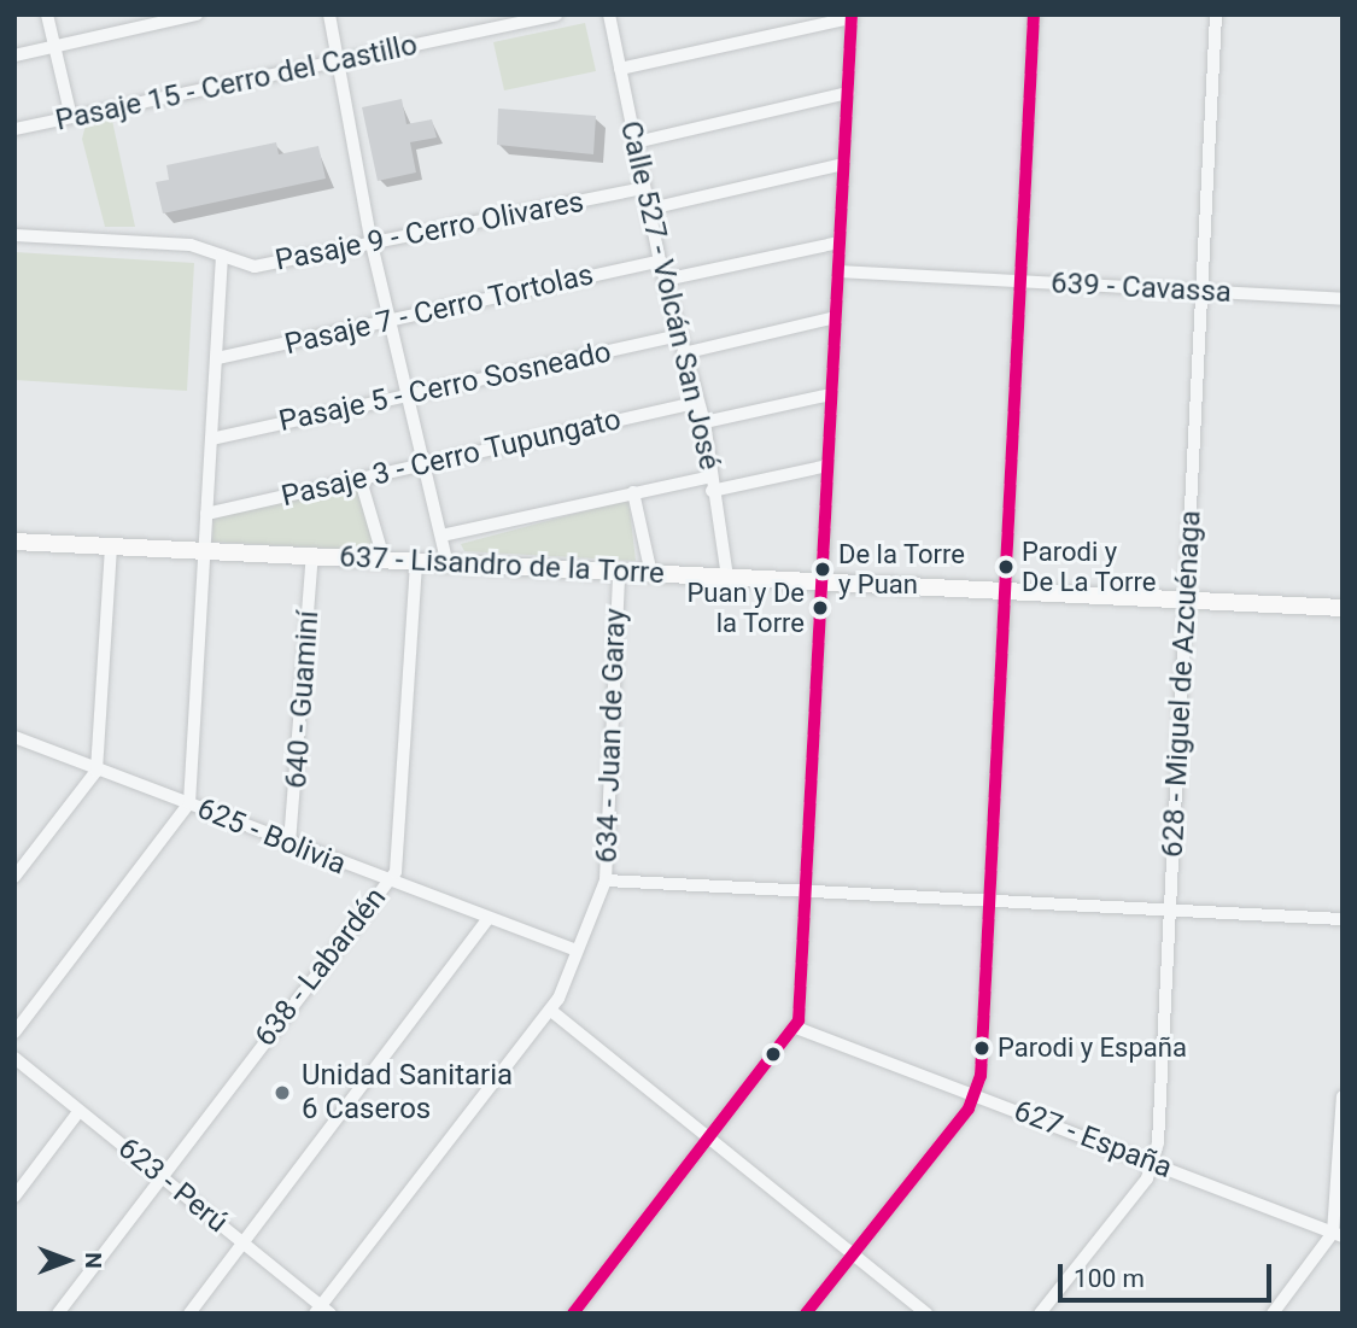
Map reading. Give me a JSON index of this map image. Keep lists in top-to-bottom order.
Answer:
{
  "streets": {
    "street": [
      "Pasaje 15 - Cerro del Castillo",
      "Pasaje 9 - Cerro Olivares",
      "639 - Cavassa",
      "Calle 527 - Volcán San José",
      "Pasaje 7 - Cerro Tortolas",
      "Pasaje 5 - Cerro Sosneado",
      "Pasaje 3 - Cerro Tupungato",
      "637 - Lisandro de la Torre",
      "628 - Miguel de Azcuénaga",
      "640 - Guaminí",
      "634 - Juan de Garay",
      "625 - Bolivia",
      "638 - Labardén",
      "627 - España",
      "623 - Perú"
    ]
  },
  "crossings": [
    ["Pasaje 9 - Cerro Olivares", "Calle 527 - Volcán San José"],
    ["639 - Cavassa", "628 - Miguel de Azcuénaga"],
    ["Calle 527 - Volcán San José", "Pasaje 7 - Cerro Tortolas"],
    ["Calle 527 - Volcán San José", "Pasaje 5 - Cerro Sosneado"],
    ["Calle 527 - Volcán San José", "Pasaje 3 - Cerro Tupungato"],
    ["Calle 527 - Volcán San José", "637 - Lisandro de la Torre"],
    ["637 - Lisandro de la Torre", "628 - Miguel de Azcuénaga"],
    ["637 - Lisandro de la Torre", "640 - Guaminí"],
    ["637 - Lisandro de la Torre", "634 - Juan de Garay"],
    ["637 - Lisandro de la Torre", "638 - Labardén"],
    ["628 - Miguel de Azcuénaga", "627 - España"],
    ["640 - Guaminí", "625 - Bolivia"],
    ["634 - Juan de Garay", "625 - Bolivia"],
    ["634 - Juan de Garay", "623 - Perú"],
    ["625 - Bolivia", "638 - Labardén"],
    ["638 - Labardén", "623 - Perú"]
  ],
  "places": [
    "Parodi y De La Torre",
    "De la Torre y Puan",
    "Puan y De la Torre",
    "Parodi y España",
    "Unidad Sanitaria 6 Caseros"
  ],
  "scale_bar": "100 m",
  "north": "right"
}
